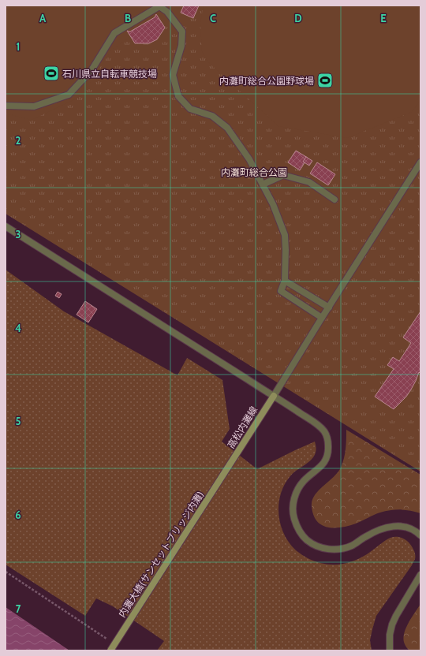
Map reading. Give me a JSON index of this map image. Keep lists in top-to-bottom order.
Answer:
{
  "streets": {
    "main road": ["高松内灘線", "内灘大橋(サンセットブリッジ内灘)"]
  },
  "crossings": [
    ["高松内灘線", "内灘大橋(サンセットブリッジ内灘)"]
  ],
  "parks": ["内灘町総合公園"],
  "places": {
    "sports": ["石川県立自転車競技場", "内灘町総合公園野球場"]
  },
  "grid": {
    "columns": [
      "A",
      "B",
      "C",
      "D",
      "E"
    ],
    "rows": [
      "1",
      "2",
      "3",
      "4",
      "5",
      "6",
      "7"
    ]
  }
}
